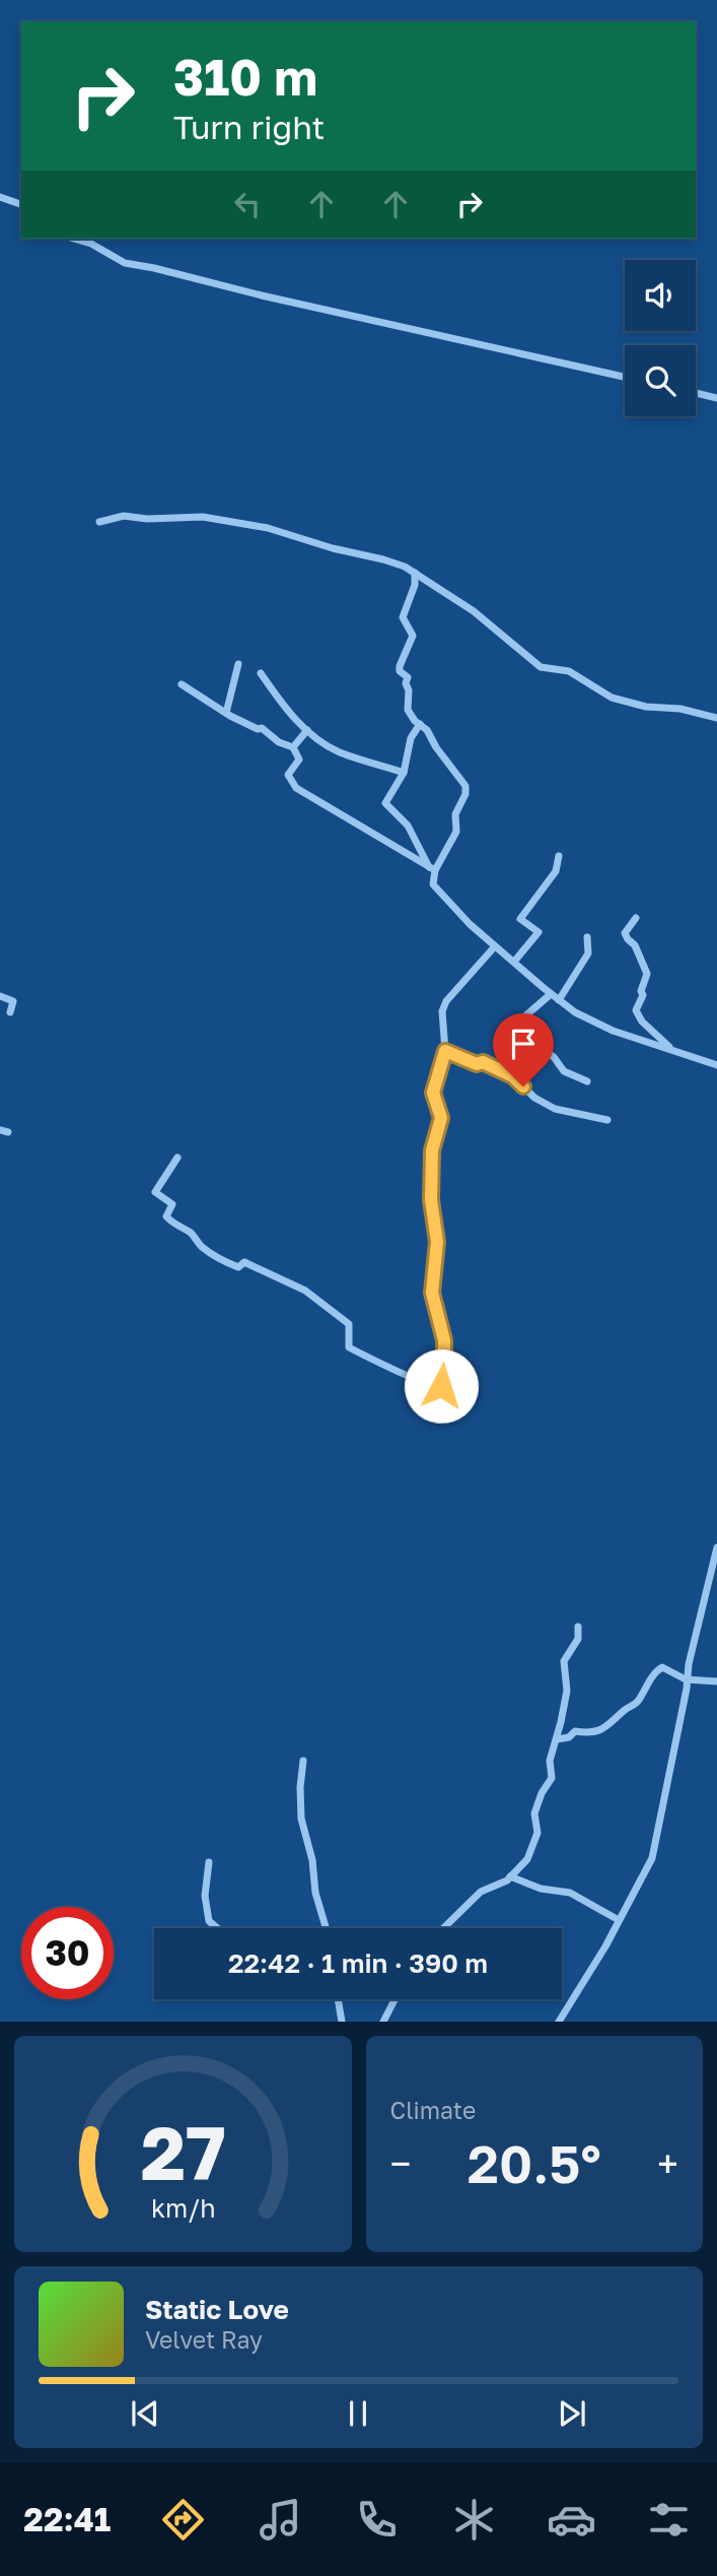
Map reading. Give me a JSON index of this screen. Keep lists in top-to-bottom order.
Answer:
{
  "page": {
    "turn": ["310 m", "Turn right"],
    "limit": "30",
    "trip": "22:42 · 1 min · 390 m",
    "tile": "Climate",
    "heat": ["−", "20.5°", "+"],
    "song": ["Static Love", "Velvet Ray"],
    "tabs": "22:41",
    "gauge": ["27", "km/h"]
  }
}
